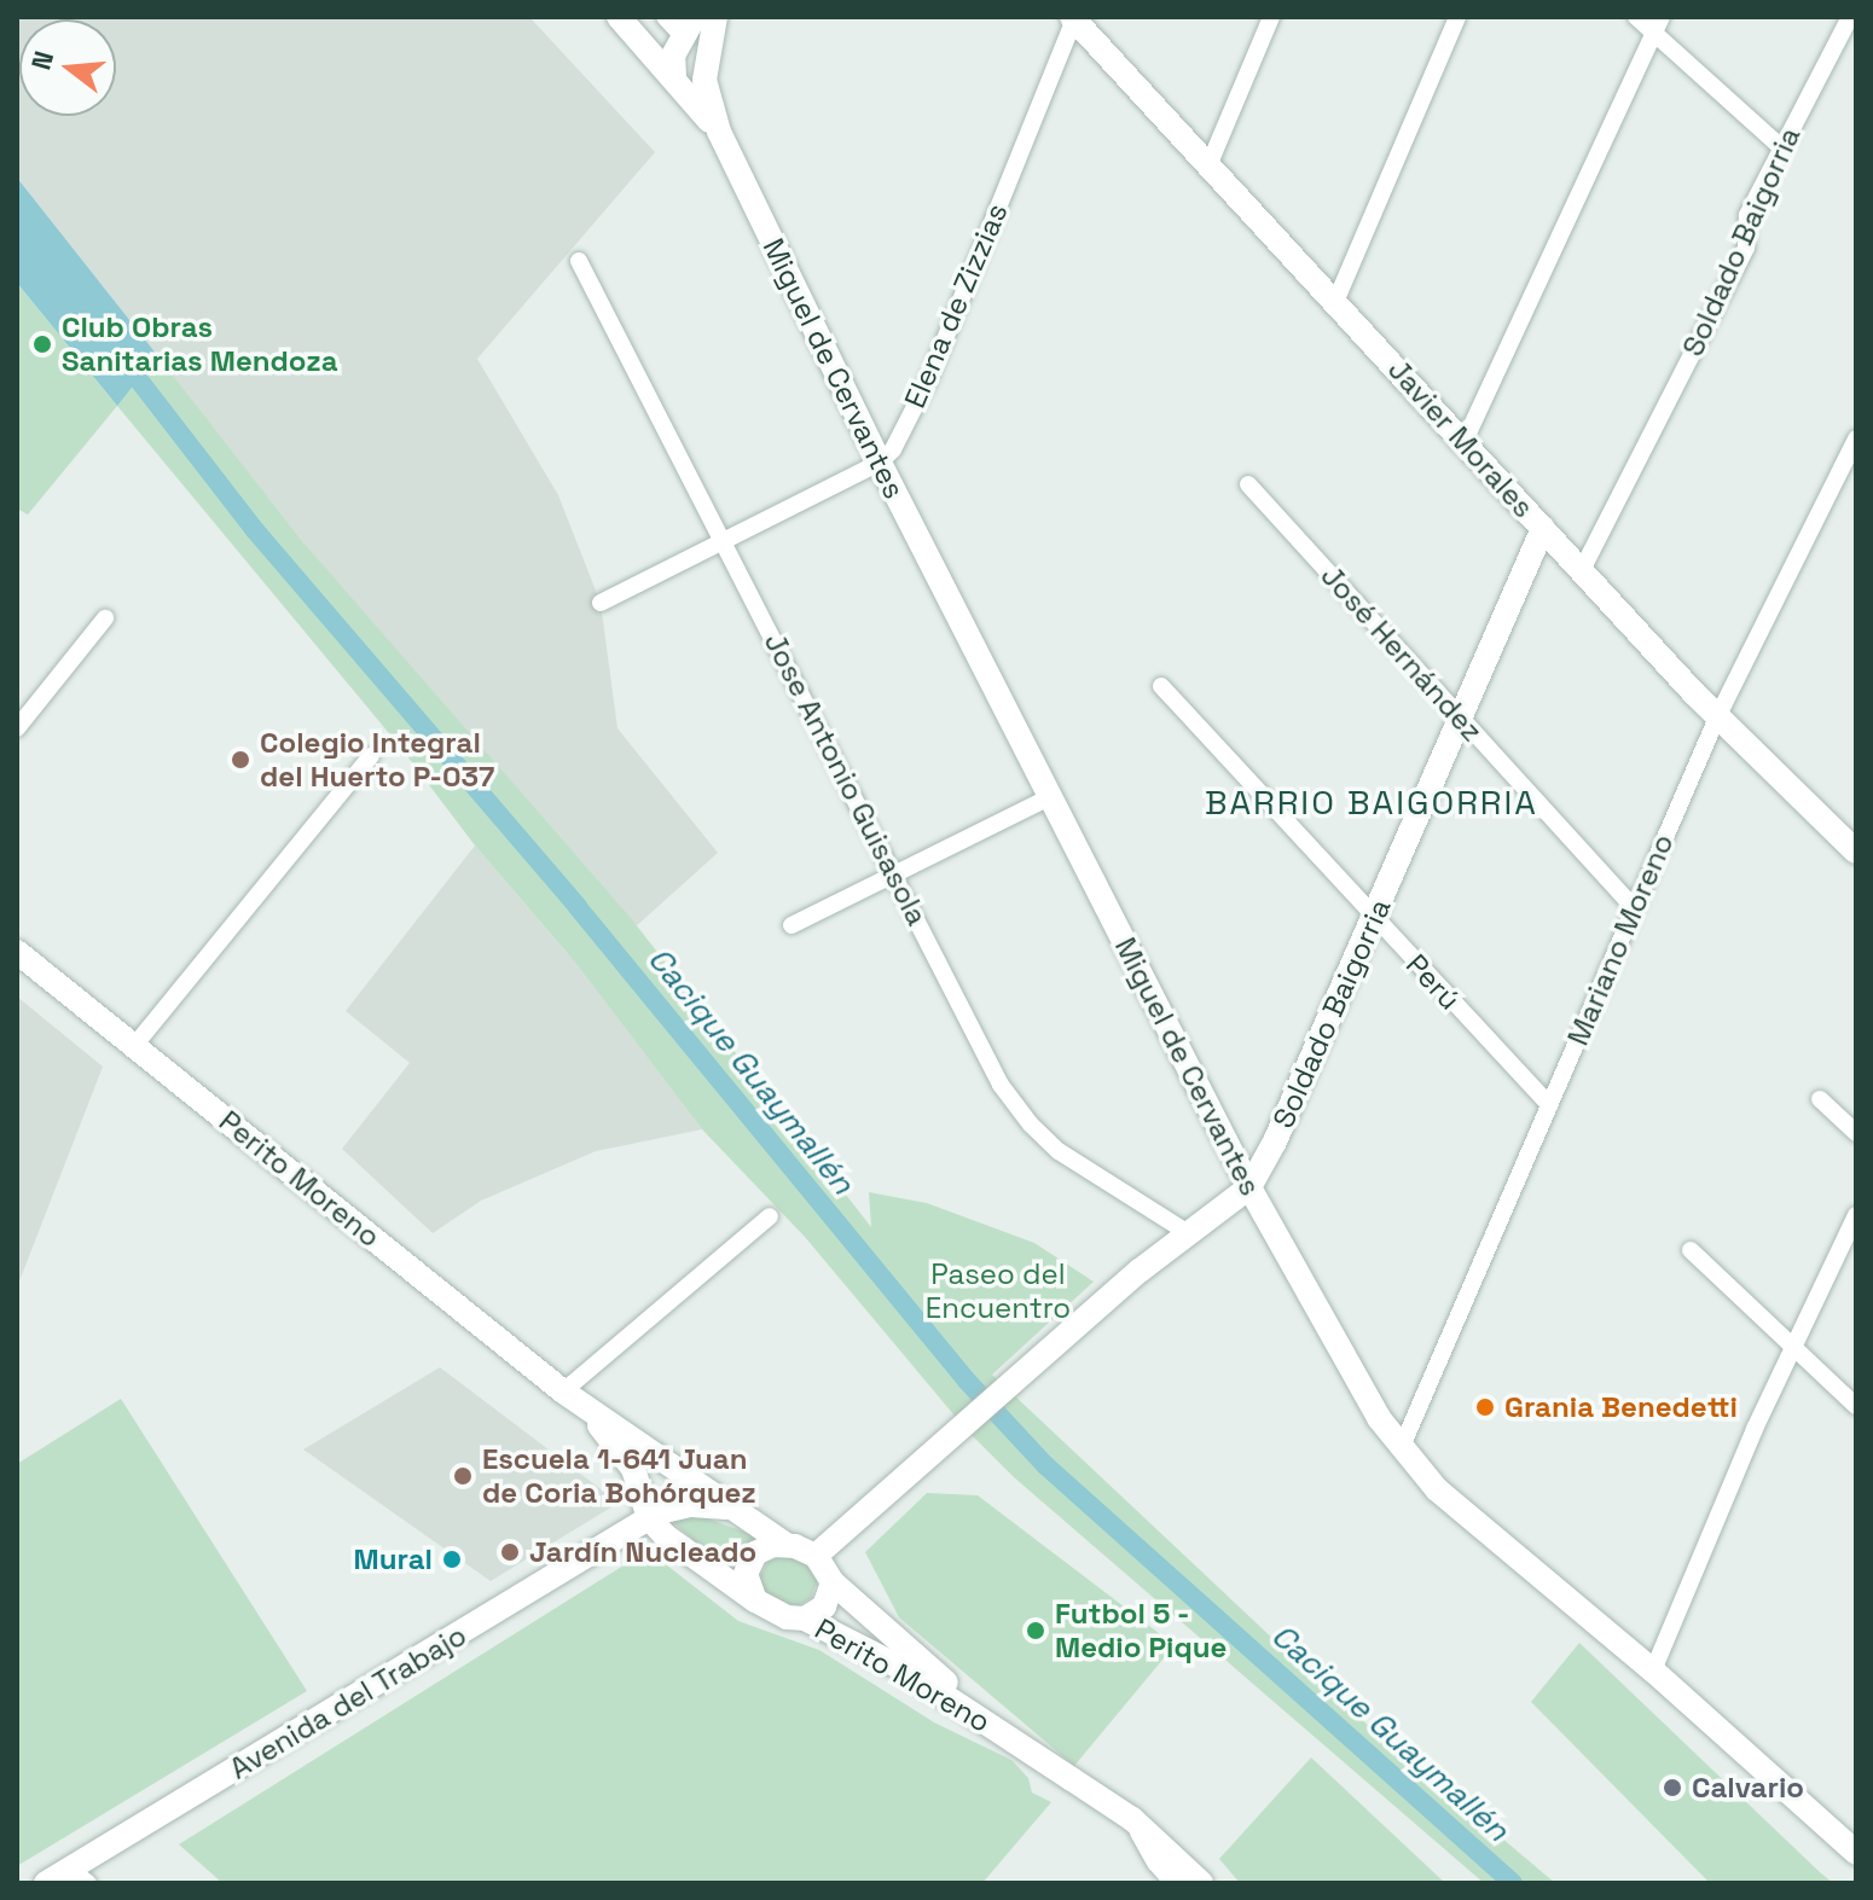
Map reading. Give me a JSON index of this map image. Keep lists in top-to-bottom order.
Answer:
{
  "streets": {
    "main road": [
      "Soldado Baigorria",
      "Miguel de Cervantes",
      "Javier Morales",
      "Perito Moreno",
      "Avenida del Trabajo"
    ],
    "street": [
      "Elena de Zizzias",
      "José Hernández",
      "Jose Antonio Guisasola",
      "Mariano Moreno",
      "Perú"
    ]
  },
  "crossings": [
    ["Soldado Baigorria", "Miguel de Cervantes"],
    ["Soldado Baigorria", "Javier Morales"],
    ["Soldado Baigorria", "José Hernández"],
    ["Soldado Baigorria", "Jose Antonio Guisasola"],
    ["Soldado Baigorria", "Perú"],
    ["Soldado Baigorria", "Perito Moreno"],
    ["Elena de Zizzias", "Miguel de Cervantes"],
    ["Elena de Zizzias", "Javier Morales"],
    ["Elena de Zizzias", "Jose Antonio Guisasola"],
    ["Miguel de Cervantes", "Mariano Moreno"],
    ["Javier Morales", "Mariano Moreno"],
    ["José Hernández", "Mariano Moreno"],
    ["Mariano Moreno", "Perú"],
    ["Perito Moreno", "Avenida del Trabajo"]
  ],
  "districts": ["BARRIO BAIGORRIA"],
  "water": ["Cacique Guaymallén"],
  "parks": ["Paseo del Encuentro"],
  "places": [
    "Club Obras Sanitarias Mendoza",
    "Colegio Integral del Huerto P-037",
    "Grania Benedetti",
    "Escuela 1-641 Juan de Coria Bohórquez",
    "Jardín Nucleado",
    "Mural",
    "Futbol 5 - Medio Pique",
    "Calvario"
  ],
  "north": "left"
}
